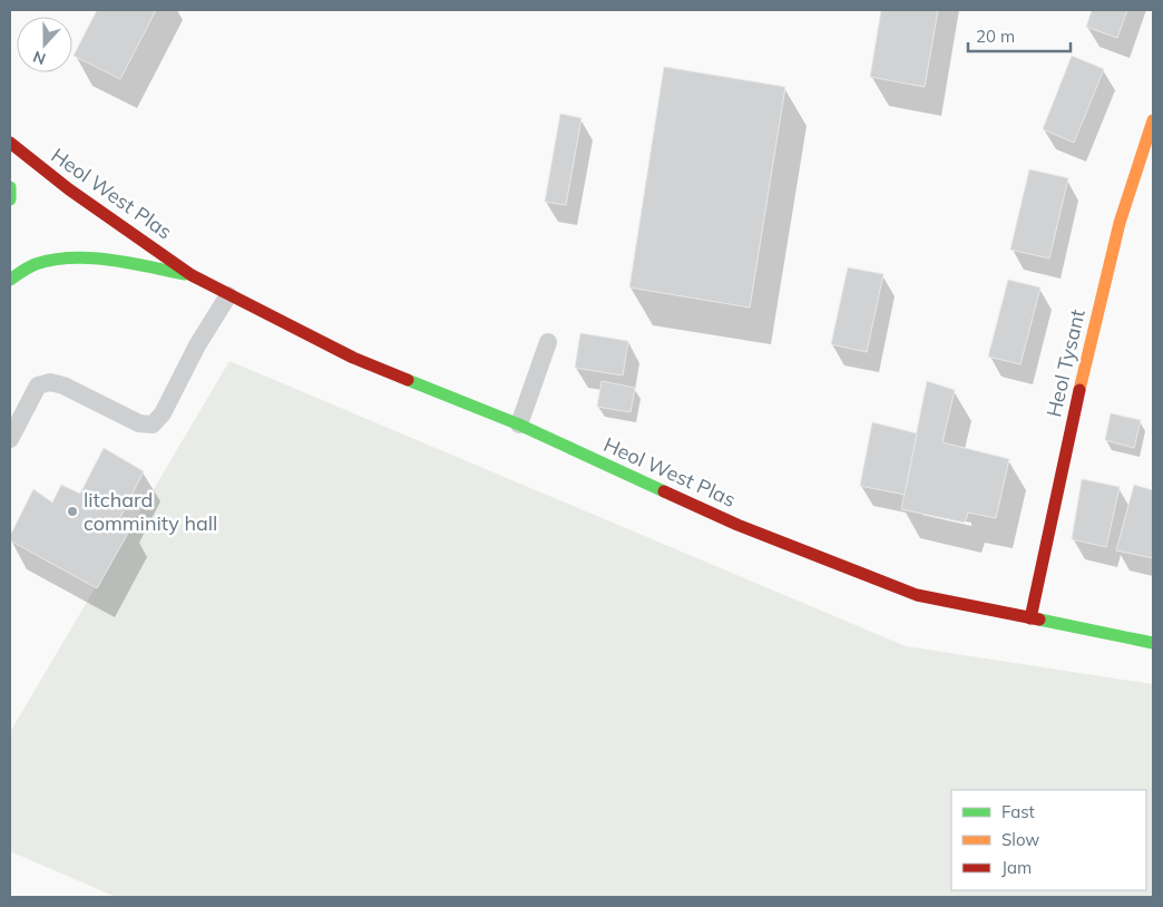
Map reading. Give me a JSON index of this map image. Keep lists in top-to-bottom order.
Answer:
{
  "streets": {
    "street": ["Heol West Plas", "Heol Tysant"]
  },
  "crossings": [
    ["Heol West Plas", "Heol Tysant"]
  ],
  "places": ["litchard comminity hall"],
  "legend": ["Fast", "Slow", "Jam"],
  "scale_bar": "20 m",
  "north": "bottom"
}
